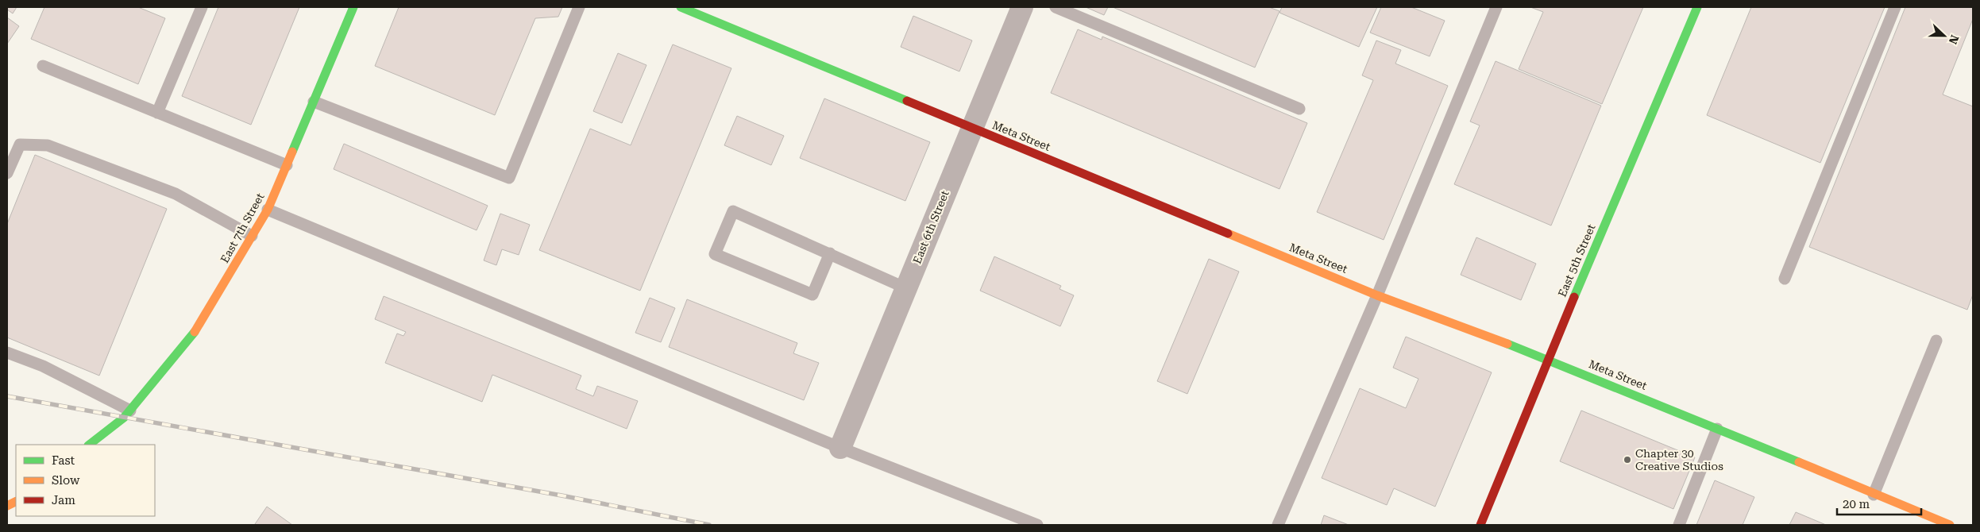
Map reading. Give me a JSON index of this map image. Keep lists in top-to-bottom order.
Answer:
{
  "streets": {
    "street": [
      "Meta Street",
      "East 6th Street",
      "East 7th Street",
      "East 5th Street"
    ]
  },
  "crossings": [
    ["Meta Street", "East 6th Street"],
    ["Meta Street", "East 5th Street"]
  ],
  "places": ["Chapter 30 Creative Studios"],
  "legend": ["Fast", "Slow", "Jam"],
  "scale_bar": "20 m",
  "north": "right"
}
